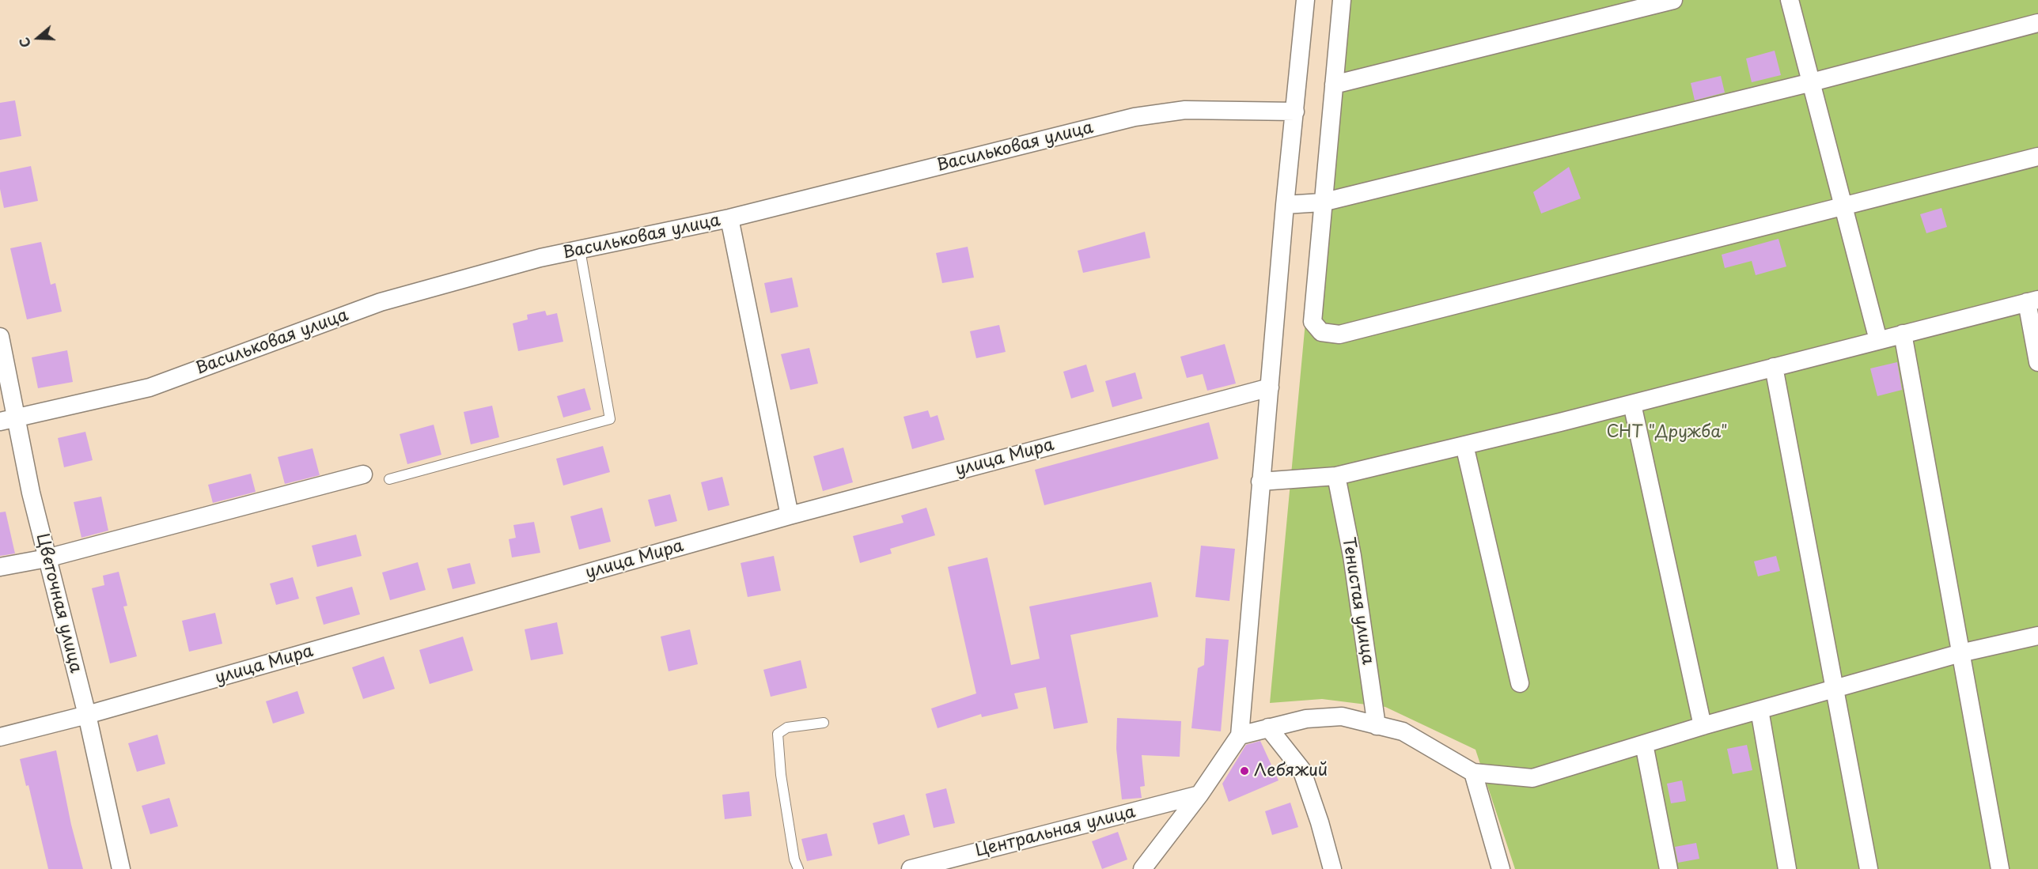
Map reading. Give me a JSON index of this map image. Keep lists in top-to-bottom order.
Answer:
{
  "streets": {
    "street": [
      "Васильковая улица",
      "улица Мира",
      "Тенистая улица",
      "Цветочная улица",
      "Центральная улица"
    ]
  },
  "crossings": [
    ["Васильковая улица", "Цветочная улица"],
    ["улица Мира", "Цветочная улица"]
  ],
  "parks": ["СНТ \"Дружба\""],
  "places": ["Лебяжий"],
  "north": "left"
}
